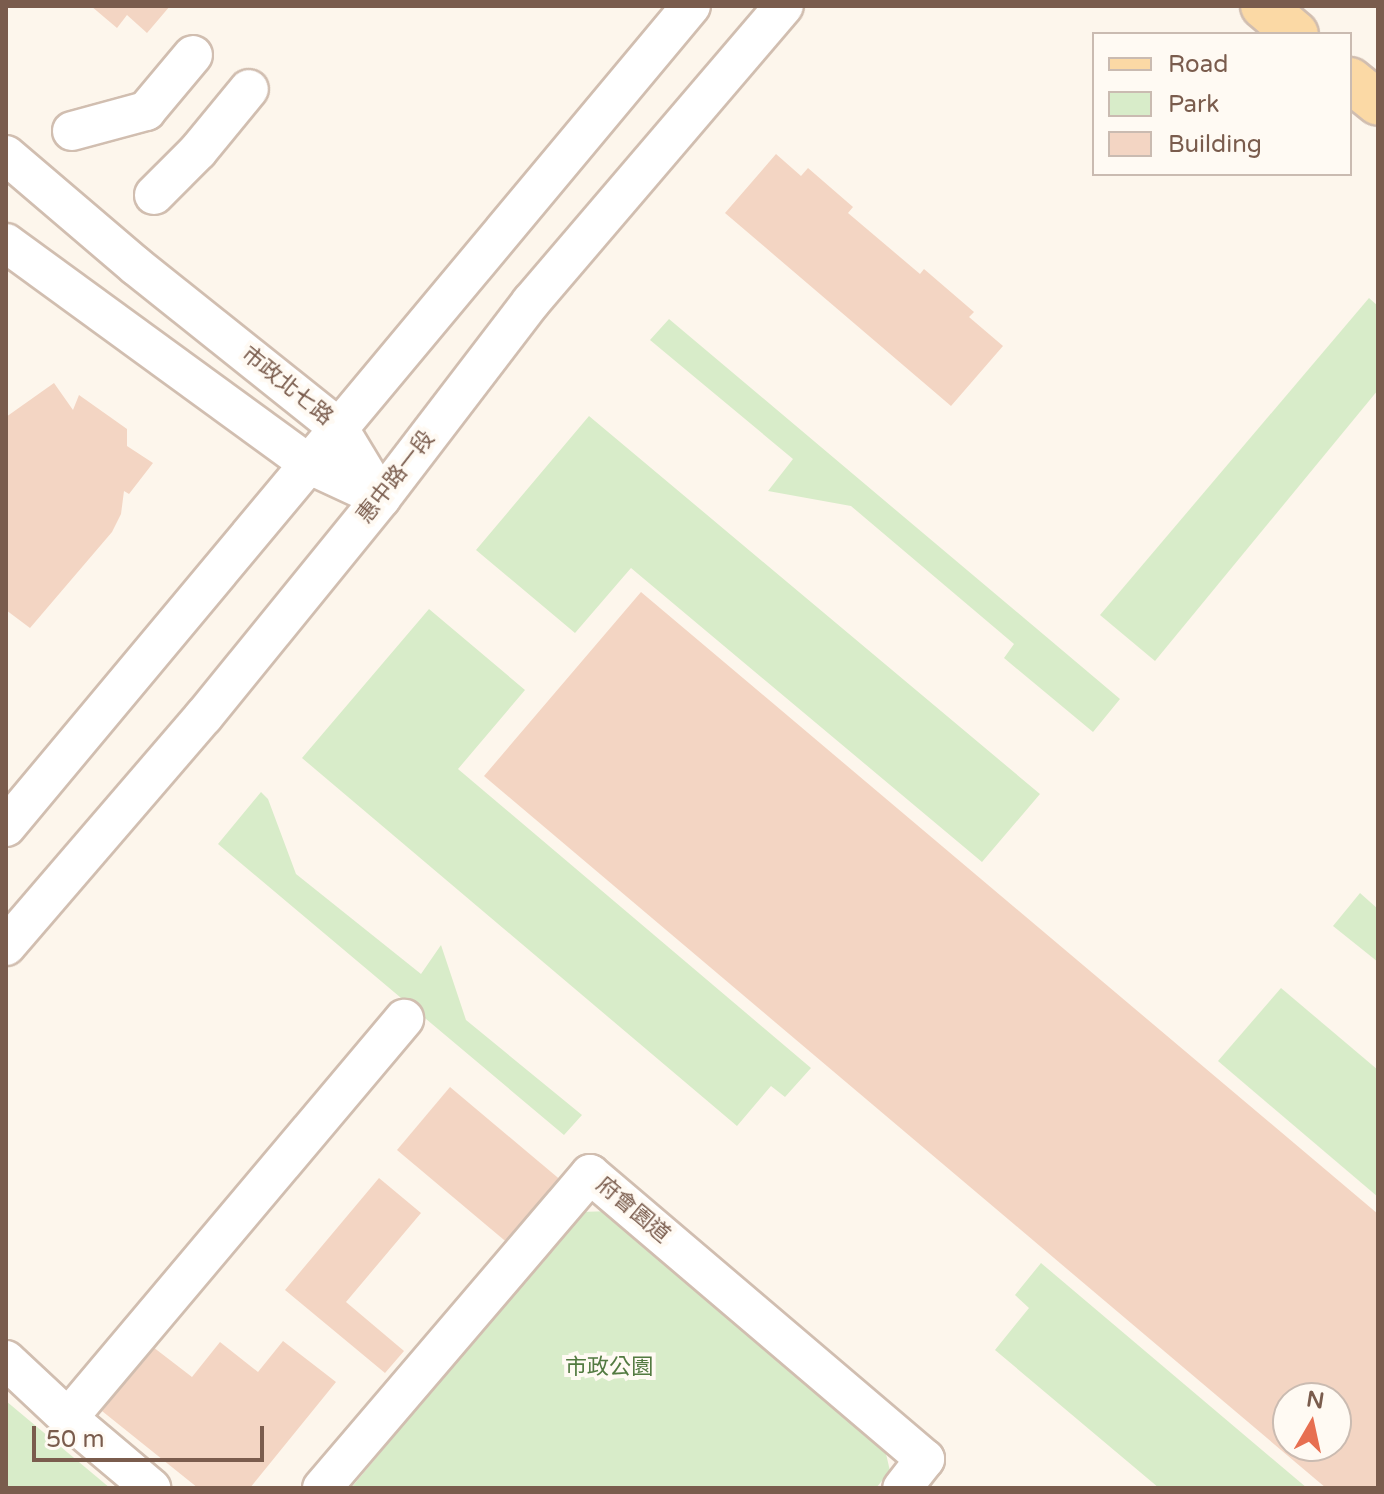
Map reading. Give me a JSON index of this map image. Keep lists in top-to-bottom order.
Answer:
{
  "streets": {
    "street": ["市政北七路", "惠中路一段", "府會園道"]
  },
  "crossings": [
    ["市政北七路", "惠中路一段"]
  ],
  "parks": ["市政公園"],
  "legend": ["Road", "Park", "Building"],
  "scale_bar": "50 m",
  "north": "top"
}
